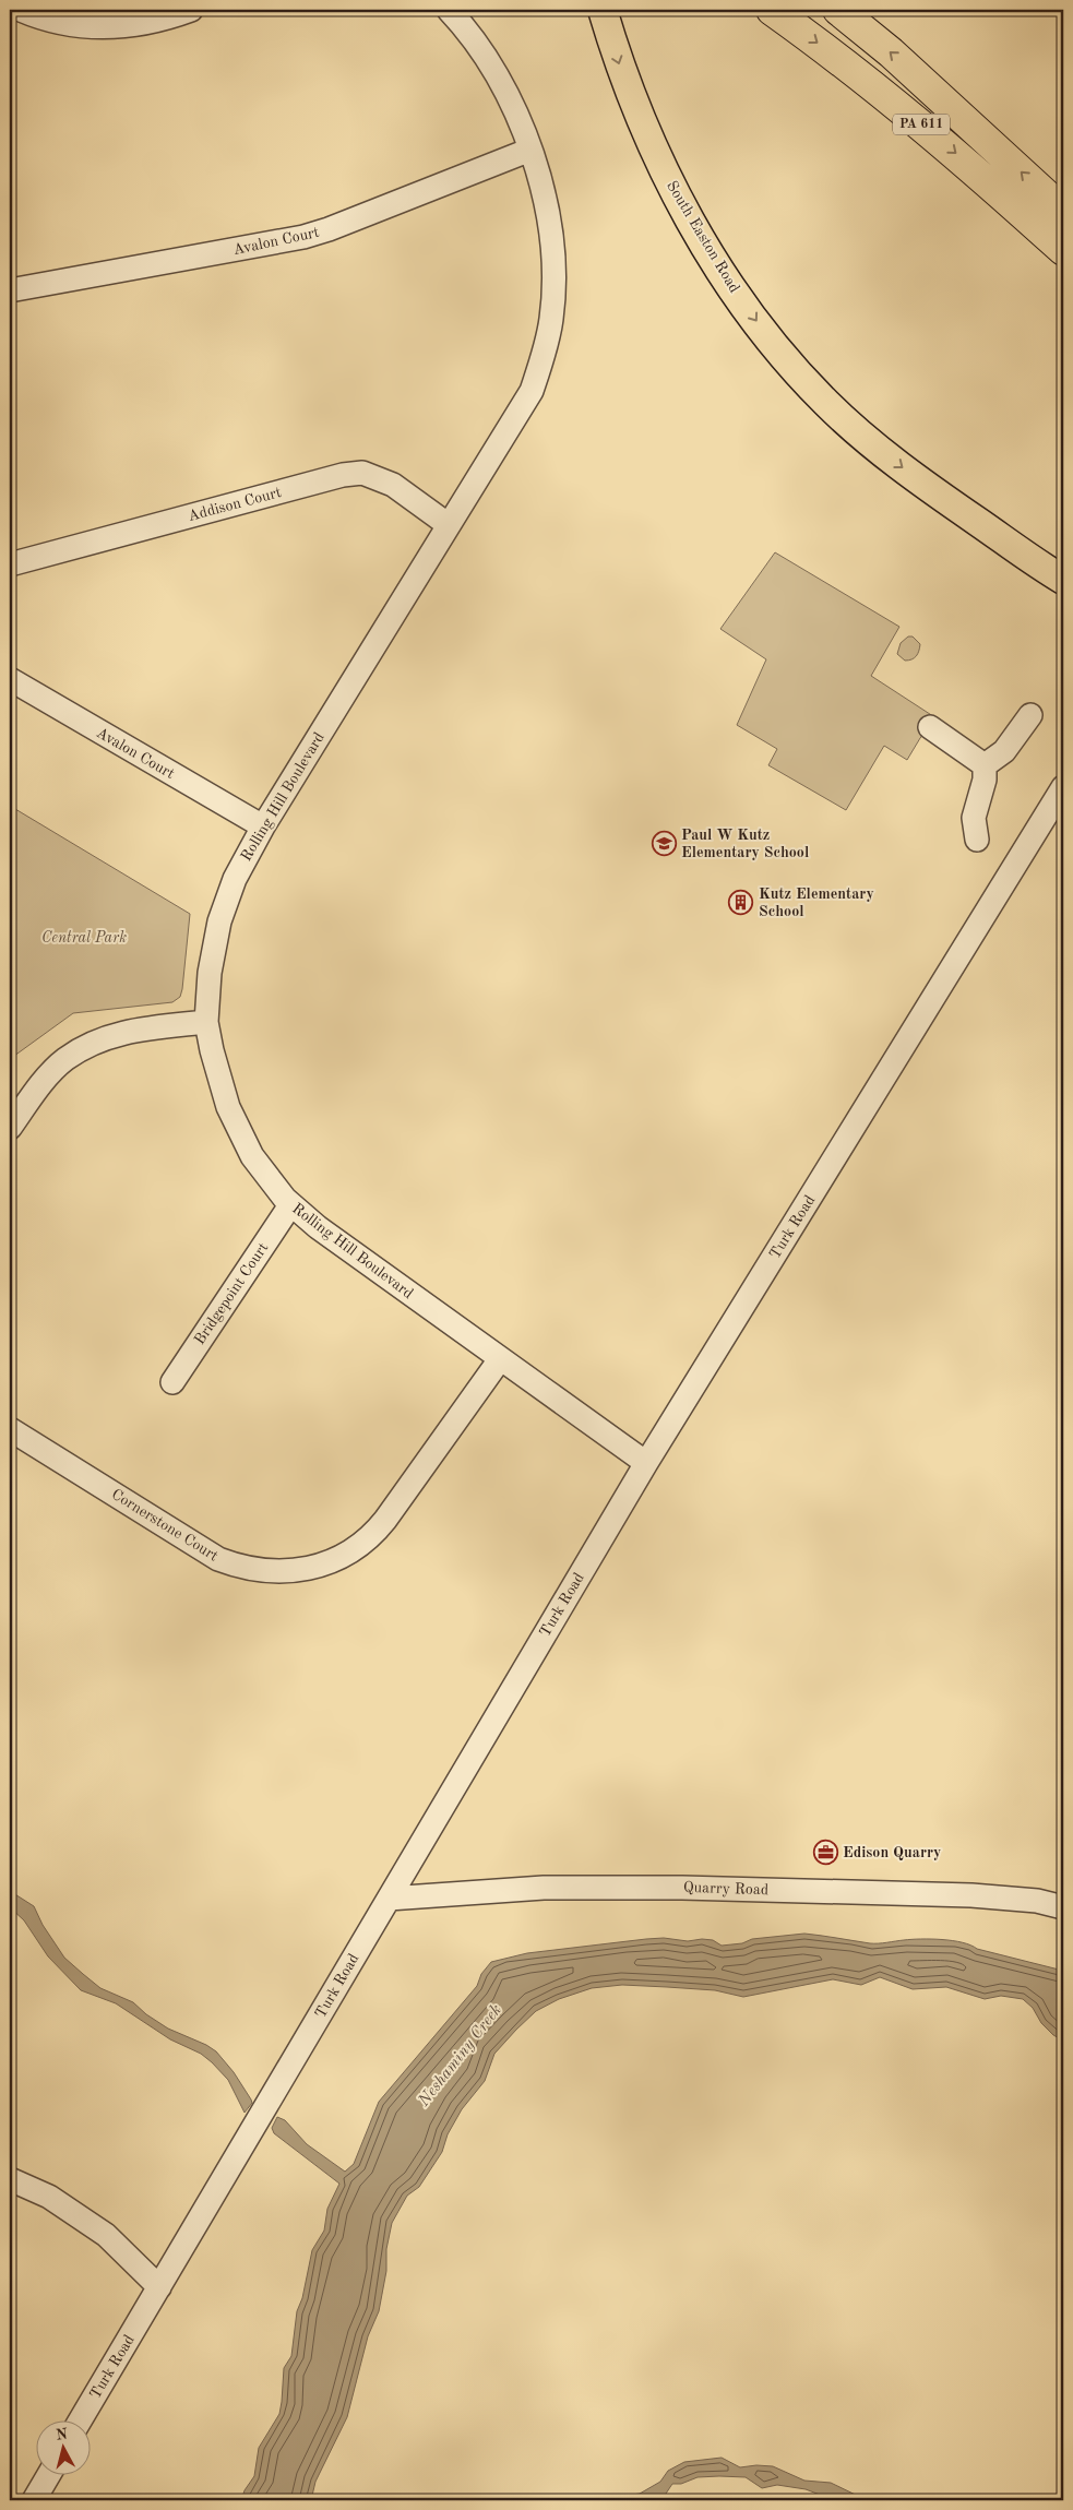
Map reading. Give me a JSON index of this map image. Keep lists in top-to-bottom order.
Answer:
{
  "streets": {
    "highway": ["PA 611"],
    "main road": ["South Easton Road"],
    "street": [
      "Avalon Court",
      "Addison Court",
      "Rolling Hill Boulevard",
      "Turk Road",
      "Bridgepoint Court",
      "Cornerstone Court",
      "Quarry Road"
    ]
  },
  "crossings": [
    ["Avalon Court", "Rolling Hill Boulevard"],
    ["Addison Court", "Rolling Hill Boulevard"],
    ["Rolling Hill Boulevard", "Turk Road"],
    ["Rolling Hill Boulevard", "Bridgepoint Court"],
    ["Rolling Hill Boulevard", "Cornerstone Court"],
    ["Turk Road", "Quarry Road"]
  ],
  "one_way": ["South Easton Road"],
  "water": ["Neshaminy Creek"],
  "parks": ["Central Park"],
  "places": {
    "school or university": ["Paul W Kutz Elementary School"],
    "building": ["Kutz Elementary School"],
    "office": ["Edison Quarry"]
  },
  "north": "top"
}
